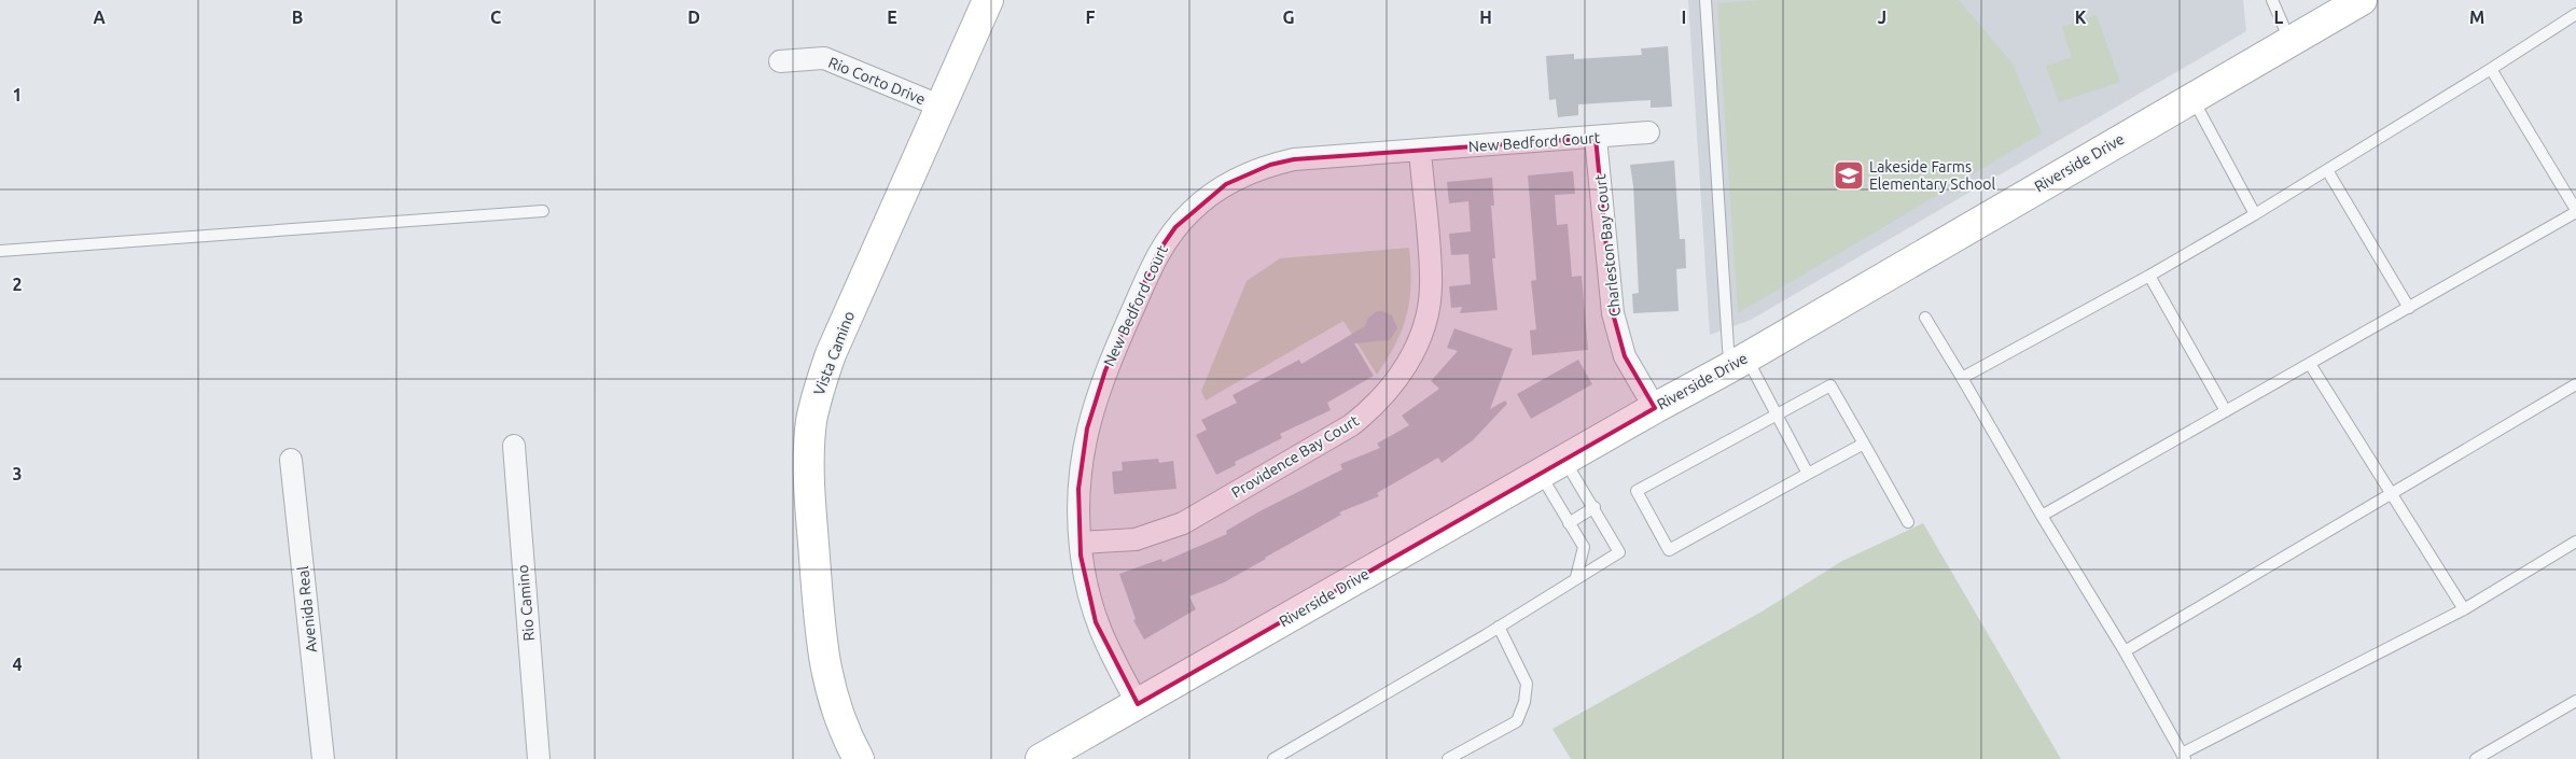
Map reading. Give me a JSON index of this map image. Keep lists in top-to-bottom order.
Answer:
{
  "streets": {
    "main road": ["Riverside Drive", "Vista Camino"],
    "street": [
      "Rio Corto Drive",
      "New Bedford Court",
      "Charleston Bay Court",
      "Providence Bay Court",
      "Rio Camino",
      "Avenida Real"
    ]
  },
  "crossings": [
    ["Rio Corto Drive", "Vista Camino"],
    ["New Bedford Court", "Riverside Drive"],
    ["New Bedford Court", "Charleston Bay Court"],
    ["New Bedford Court", "Providence Bay Court"],
    ["Riverside Drive", "Charleston Bay Court"]
  ],
  "places": {
    "school or university": ["Lakeside Farms Elementary School"]
  },
  "grid": {
    "columns": [
      "A",
      "B",
      "C",
      "D",
      "E",
      "F",
      "G",
      "H",
      "I",
      "J",
      "K",
      "L",
      "M"
    ],
    "rows": [
      "1",
      "2",
      "3",
      "4"
    ]
  }
}
